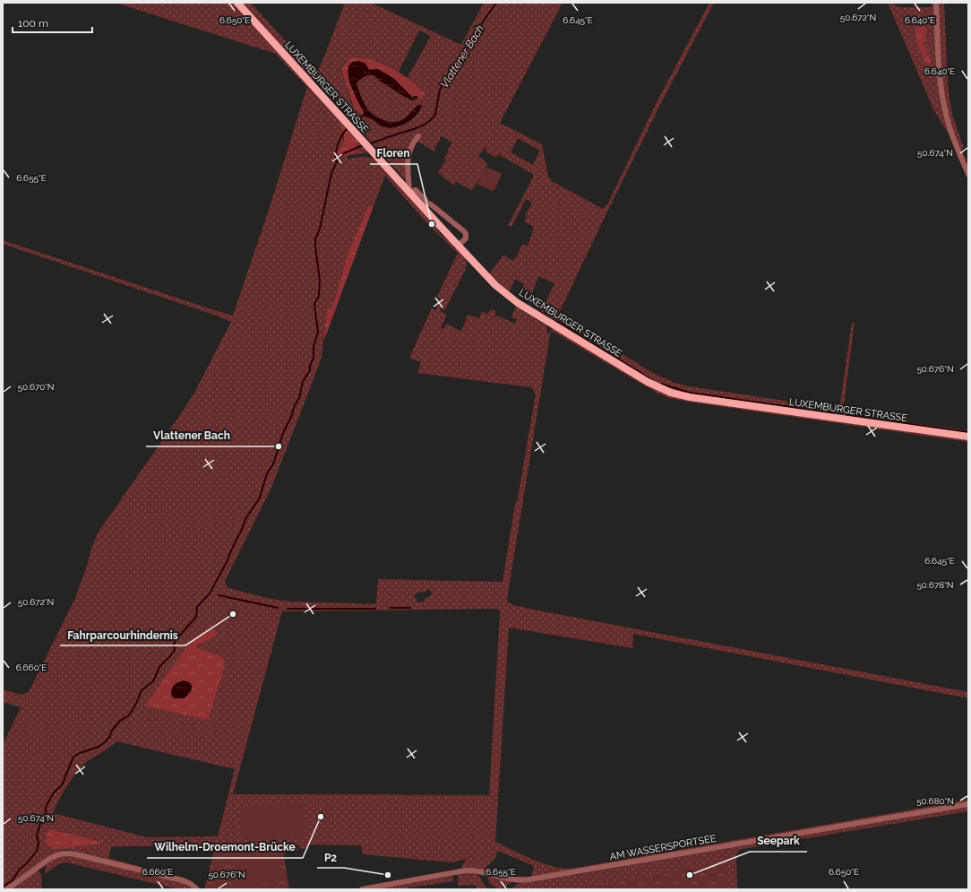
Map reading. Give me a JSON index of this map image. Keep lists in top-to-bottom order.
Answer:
{
  "streets": {
    "main road": ["LUXEMBURGER STRASSE"],
    "street": ["AM WASSERSPORTSEE"]
  },
  "water": ["Vlattener Bach"],
  "places": [
    "Floren",
    "Vlattener Bach",
    "Fahrparcourhindernis",
    "Wilhelm-Droemont-Brücke",
    "P2",
    "Seepark"
  ],
  "scale_bar": "100 m",
  "coordinates": [
    "50.672°N",
    "6.650°E",
    "6.645°E",
    "6.640°E",
    "50.674°N",
    "6.655°E",
    "50.676°N",
    "50.670°N",
    "50.678°N",
    "6.660°E",
    "50.680°N"
  ]
}
